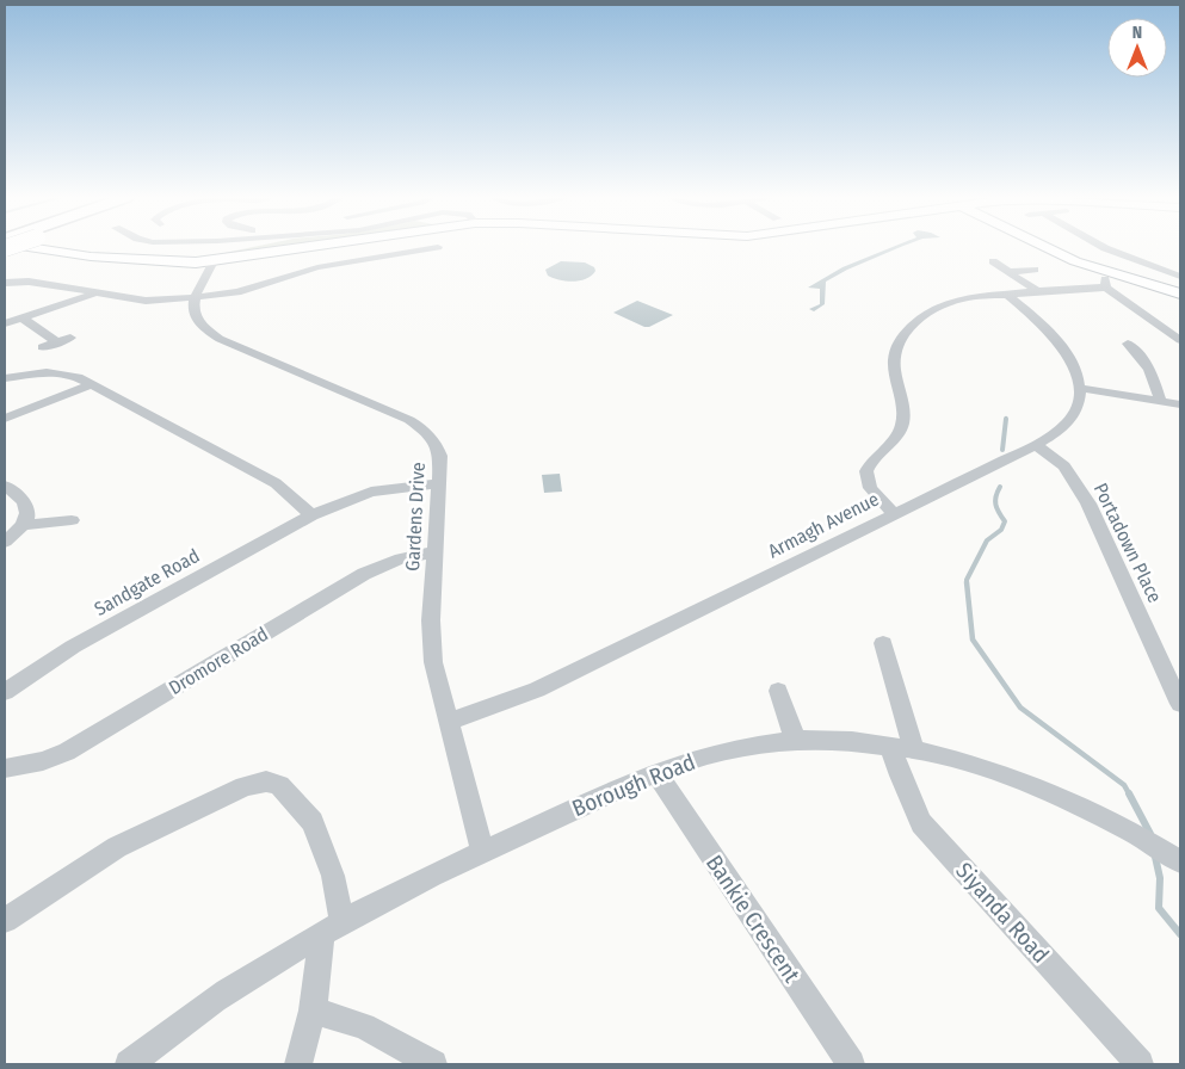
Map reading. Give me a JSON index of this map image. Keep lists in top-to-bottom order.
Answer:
{
  "streets": {
    "street": [
      "Gardens Drive",
      "Armagh Avenue",
      "Portadown Place",
      "Sandgate Road",
      "Dromore Road",
      "Borough Road",
      "Siyanda Road",
      "Bankie Crescent"
    ]
  },
  "crossings": [
    ["Gardens Drive", "Armagh Avenue"],
    ["Gardens Drive", "Sandgate Road"],
    ["Gardens Drive", "Dromore Road"],
    ["Gardens Drive", "Borough Road"],
    ["Armagh Avenue", "Portadown Place"],
    ["Borough Road", "Siyanda Road"],
    ["Borough Road", "Bankie Crescent"]
  ],
  "north": "top"
}
